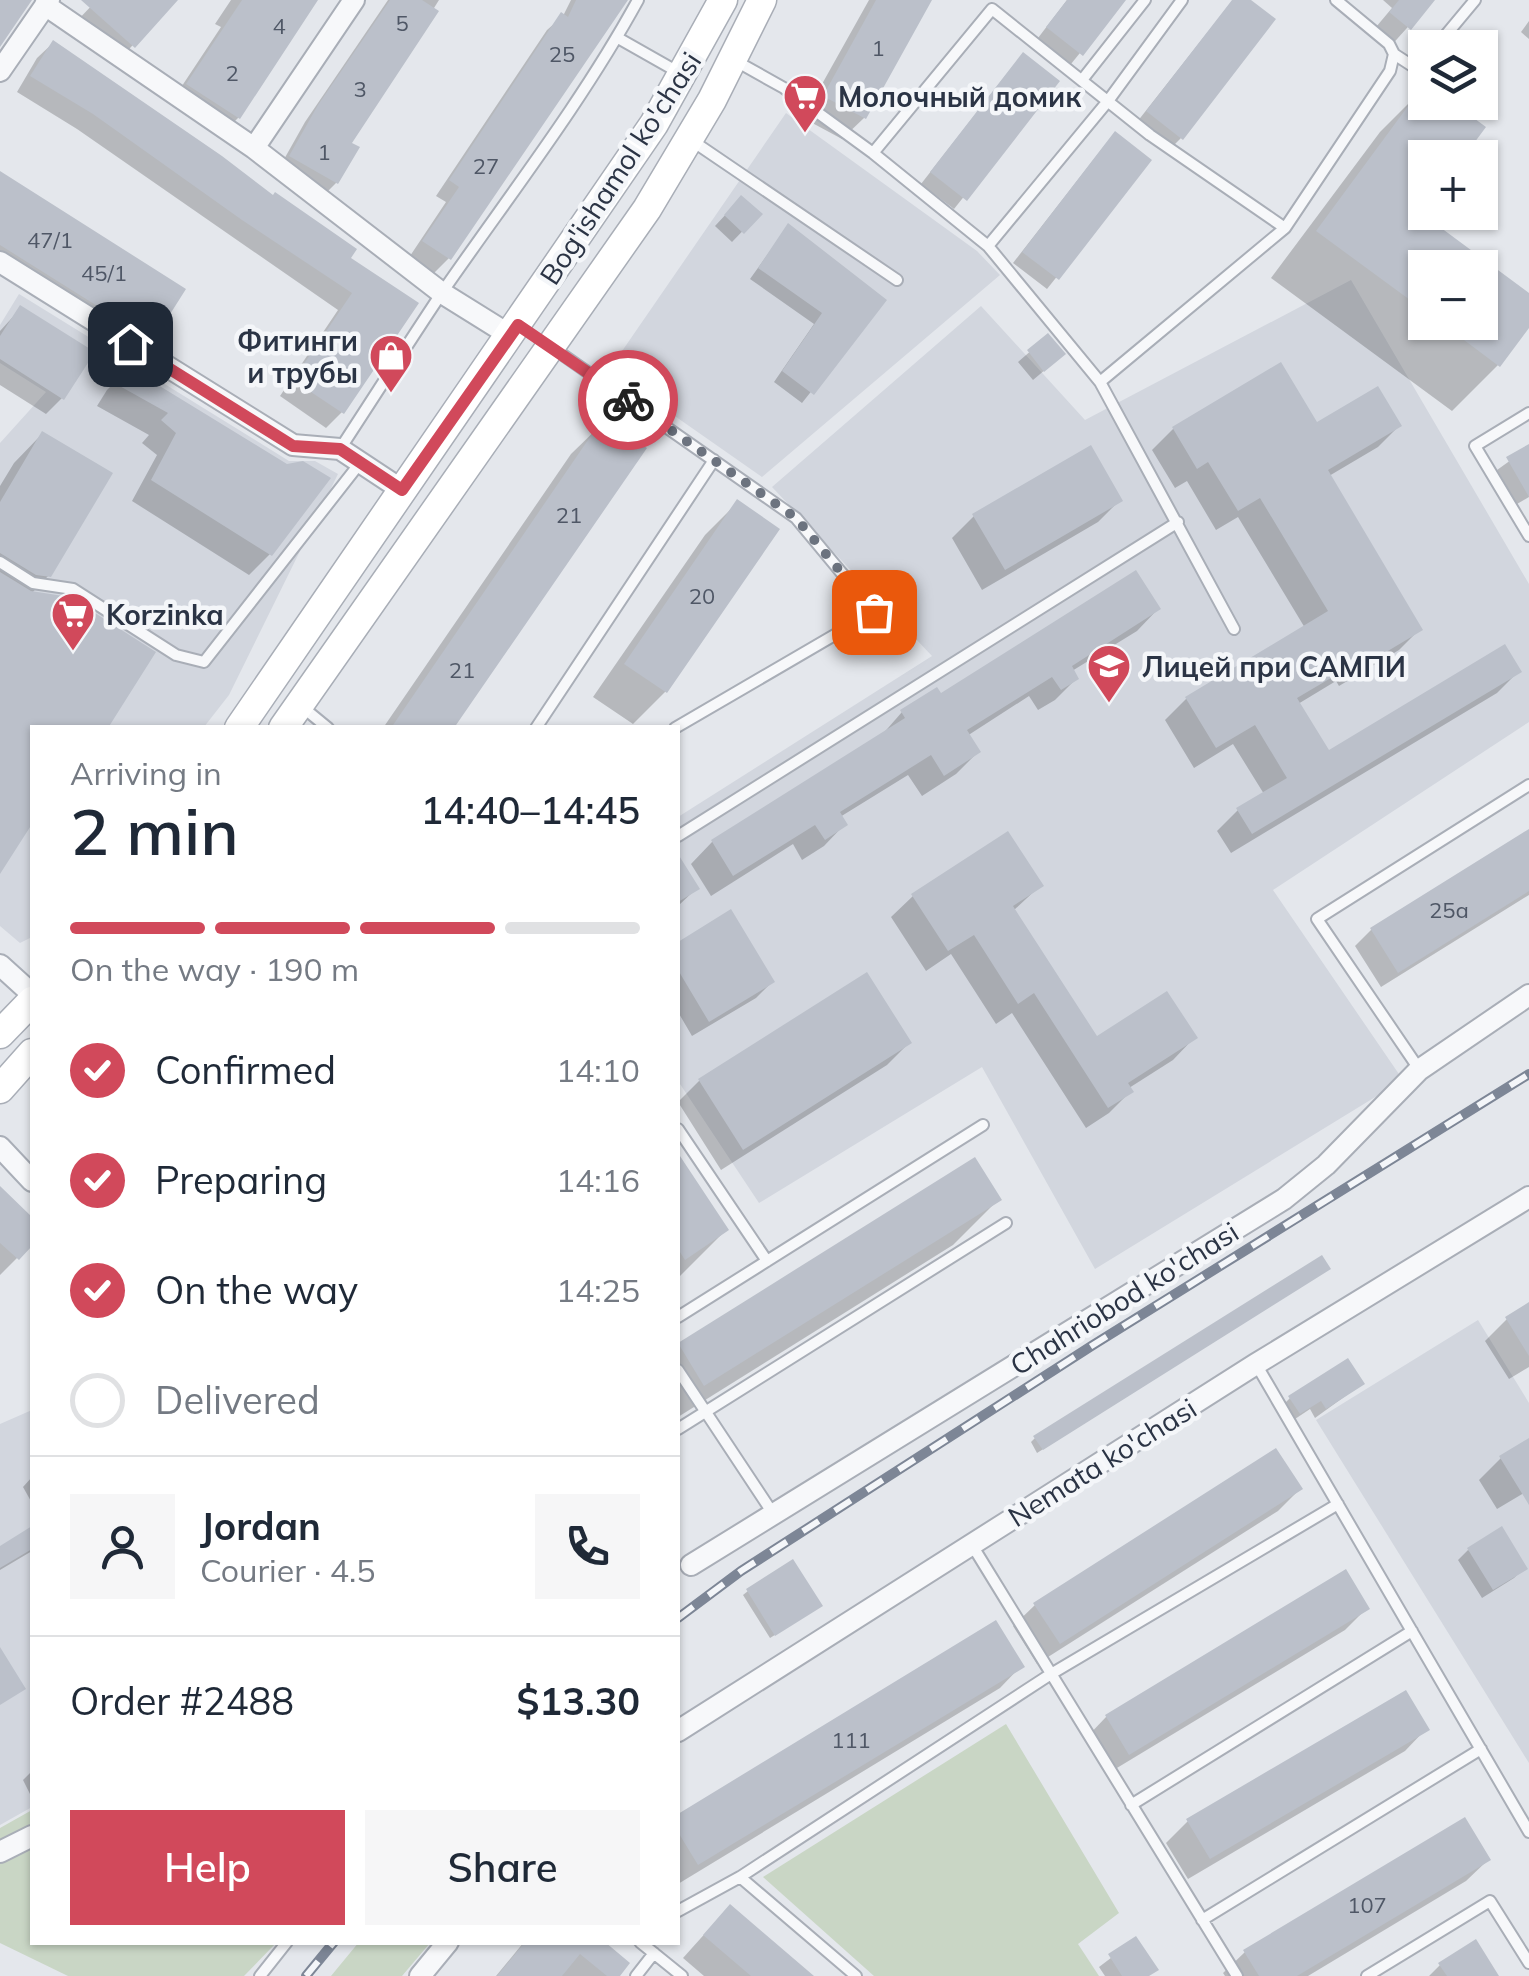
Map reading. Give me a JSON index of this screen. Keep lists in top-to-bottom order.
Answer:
{
  "streets": {
    "main road": ["Bog'ishamol ko'chasi"],
    "street": ["Chahriobod ko'chasi", "Nemata ko'chasi"]
  },
  "places": {
    "supermarket": ["Молочный домик", "Korzinka"],
    "shop": ["Фитинги и трубы"],
    "school or university": ["Лицей при САМПИ"]
  },
  "house_numbers": [
    "5",
    "4",
    "1",
    "25",
    "2",
    "3",
    "1",
    "27",
    "47/1",
    "45/1",
    "21",
    "20",
    "21",
    "25а",
    "111",
    "107"
  ],
  "page": {
    "map_buttons": ["+", "−"],
    "heading": ["2 min", "Arriving in", "14:40–14:45"],
    "panel": [
      "Jordan",
      "Courier · 4.5",
      "Order #2488",
      "$13.30"
    ],
    "bar": "On the way · 190 m",
    "list": [
      ["Confirmed", "14:10"],
      ["Preparing", "14:16"],
      ["On the way", "14:25"],
      "Delivered"
    ],
    "buttons": ["Help", "Share"]
  }
}
